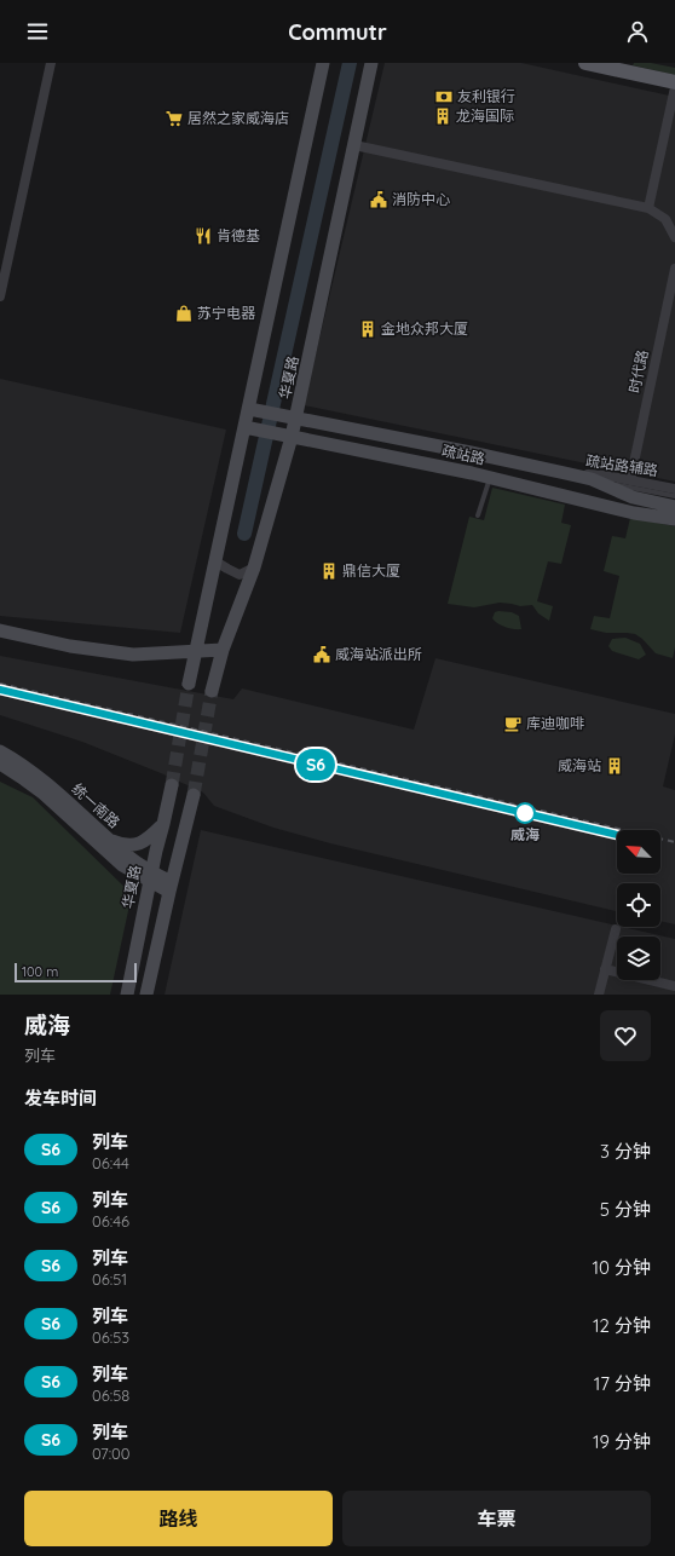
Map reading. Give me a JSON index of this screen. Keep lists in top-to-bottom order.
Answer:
{
  "streets": {
    "main road": ["华夏路", "疏站路", "统一南路"],
    "street": ["时代路", "疏站路辅路"]
  },
  "crossings": [
    ["时代路", "疏站路辅路"],
    ["华夏路", "疏站路"],
    ["华夏路", "统一南路"],
    ["疏站路", "疏站路辅路"]
  ],
  "places": {
    "bank": ["友利银行"],
    "building": [
      "龙海国际",
      "金地众邦大厦",
      "鼎信大厦",
      "威海站"
    ],
    "supermarket": ["居然之家威海店"],
    "public building": ["消防中心", "威海站派出所"],
    "restaurant": ["肯德基"],
    "shop": ["苏宁电器"],
    "cafe": ["库迪咖啡"],
    "other": ["威海"]
  },
  "scale_bar": "100 m",
  "north": "top left",
  "page": {
    "header": "Commutr",
    "on_map": "S6",
    "scale": "100 m",
    "heading": [
      ["威海", "列车"],
      "发车时间"
    ],
    "list": [
      {
        "mark": "S6",
        "name": "列车",
        "note": "06:44",
        "value": "3 分钟"
      },
      {
        "mark": "S6",
        "name": "列车",
        "note": "06:46",
        "value": "5 分钟"
      },
      {
        "mark": "S6",
        "name": "列车",
        "note": "06:51",
        "value": "10 分钟"
      },
      {
        "mark": "S6",
        "name": "列车",
        "note": "06:53",
        "value": "12 分钟"
      },
      {
        "mark": "S6",
        "name": "列车",
        "note": "06:58",
        "value": "17 分钟"
      },
      {
        "mark": "S6",
        "name": "列车",
        "note": "07:00",
        "value": "19 分钟"
      }
    ],
    "buttons": ["路线", "车票"]
  }
}
